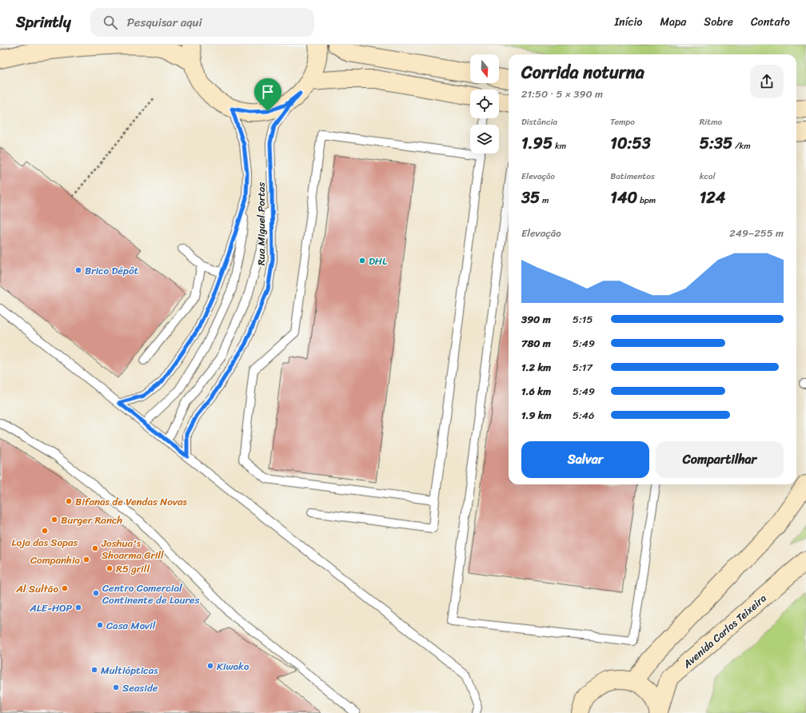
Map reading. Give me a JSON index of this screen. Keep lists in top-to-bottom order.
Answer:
{
  "streets": {
    "main road": ["Avenida Carlos Teixeira"],
    "lane": ["Rua Miguel Portas"]
  },
  "places": [
    "DHL",
    "Brico Dépôt",
    "Bifanas de Vendas Novas",
    "Burger Ranch",
    "Loja das Sopas",
    "Joshua's Shoarma Grill",
    "Companhia",
    "R5 grill",
    "Al Sultão",
    "Centro Comercial Continente de Loures",
    "ALE-HOP",
    "Casa Movil",
    "Kiwoko",
    "Multiópticas",
    "Seaside"
  ],
  "north": "bottom",
  "page": {
    "header": "Sprintly",
    "search": "Pesquisar aqui",
    "nav": [
      "Início",
      "Mapa",
      "Sobre",
      "Contato"
    ],
    "heading": ["Corrida noturna", "21:50 · 5 × 390 m"],
    "stats": [
      ["Distância", "1.95 km"],
      ["Tempo", "10:53"],
      ["Ritmo", "5:35 /km"],
      ["Elevação", "35 m"],
      ["Batimentos", "140 bpm"],
      ["kcal", "124"]
    ],
    "chart": ["Elevação", "249–255 m"],
    "list": [
      {
        "name": "390 m",
        "note": "5:15"
      },
      {
        "name": "780 m",
        "note": "5:49"
      },
      {
        "name": "1.2 km",
        "note": "5:17"
      },
      {
        "name": "1.6 km",
        "note": "5:49"
      },
      {
        "name": "1.9 km",
        "note": "5:46"
      }
    ],
    "buttons": ["Salvar", "Compartilhar"]
  }
}
